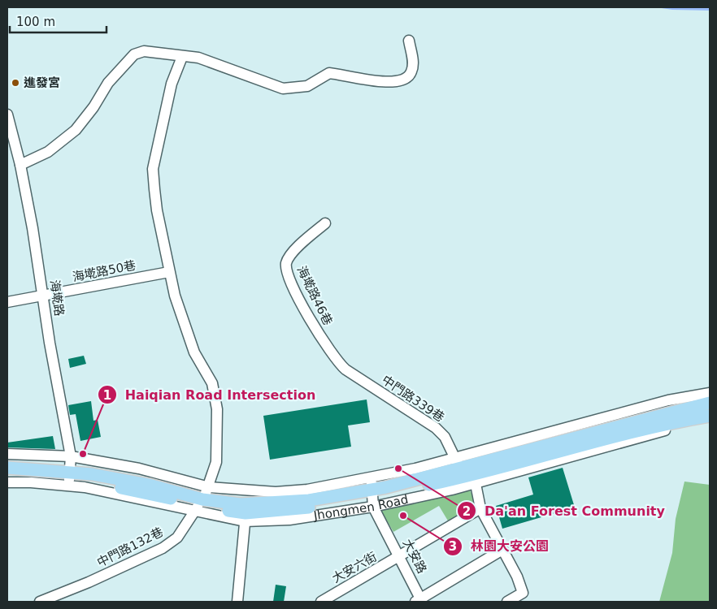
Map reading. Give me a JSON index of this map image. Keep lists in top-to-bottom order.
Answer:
{
  "streets": {
    "main road": ["Jhongmen Road"],
    "street": [
      "海墘路50巷",
      "海墘路46巷",
      "海墘路",
      "中門路339巷",
      "中門路132巷",
      "大安路",
      "大安六街"
    ]
  },
  "crossings": [
    ["海墘路50巷", "海墘路"],
    ["海墘路50巷", "中門路132巷"],
    ["海墘路46巷", "中門路339巷"],
    ["海墘路", "Jhongmen Road"],
    ["中門路339巷", "Jhongmen Road"],
    ["中門路339巷", "大安六街"],
    ["Jhongmen Road", "中門路132巷"],
    ["Jhongmen Road", "大安路"],
    ["大安路", "大安六街"]
  ],
  "places": [
    "進發宮",
    "Haiqian Road Intersection",
    "Da'an Forest Community",
    "林園大安公園"
  ],
  "scale_bar": "100 m"
}
